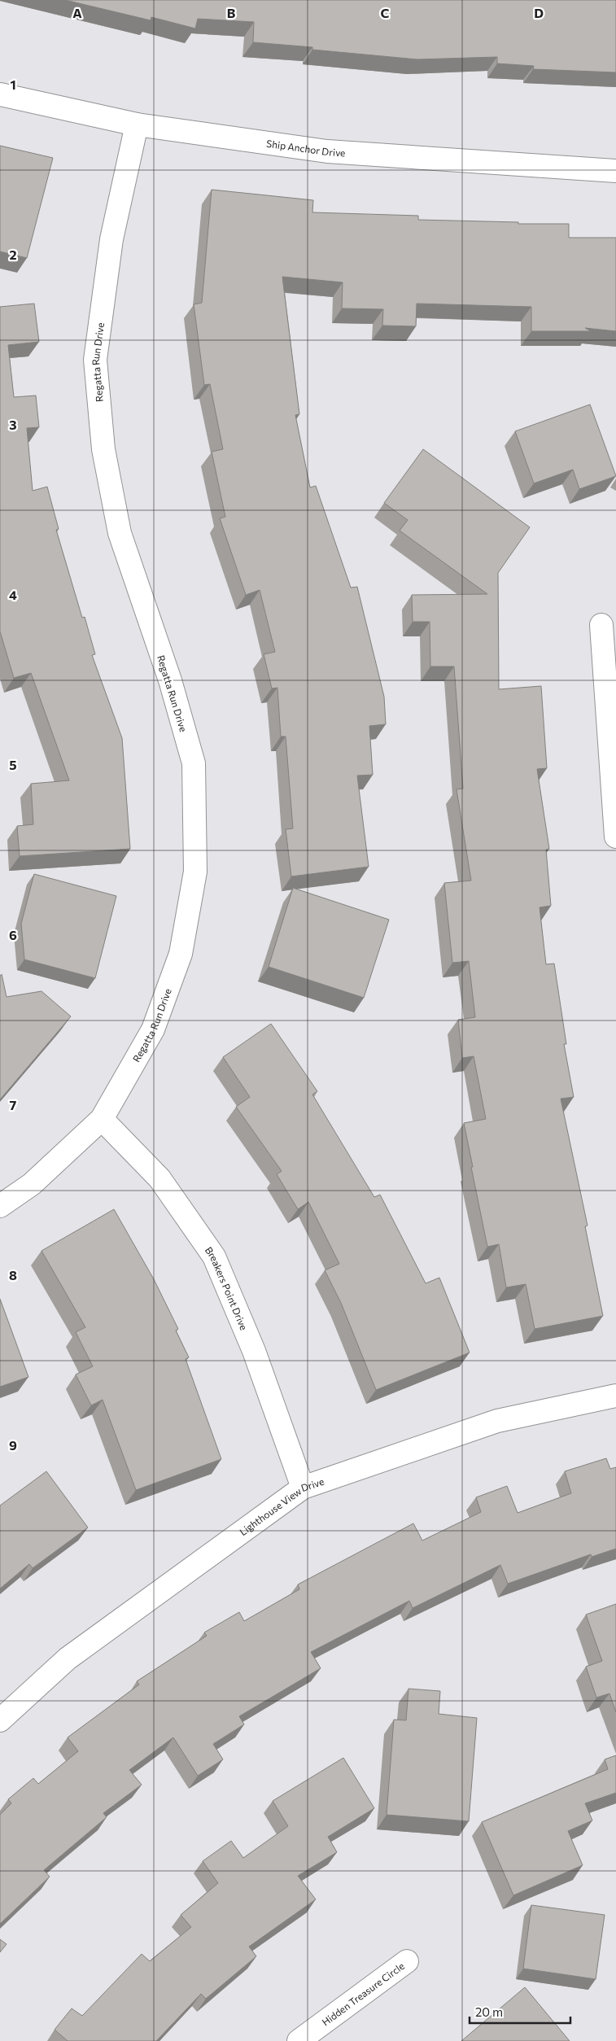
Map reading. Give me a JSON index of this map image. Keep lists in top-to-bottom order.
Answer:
{
  "streets": {
    "street": [
      "Ship Anchor Drive",
      "Regatta Run Drive",
      "Breakers Point Drive",
      "Lighthouse View Drive",
      "Hidden Treasure Circle"
    ]
  },
  "crossings": [
    ["Ship Anchor Drive", "Regatta Run Drive"],
    ["Regatta Run Drive", "Breakers Point Drive"],
    ["Breakers Point Drive", "Lighthouse View Drive"]
  ],
  "scale_bar": "20 m",
  "grid": {
    "columns": [
      "A",
      "B",
      "C",
      "D"
    ],
    "rows": [
      "1",
      "2",
      "3",
      "4",
      "5",
      "6",
      "7",
      "8",
      "9"
    ]
  }
}
